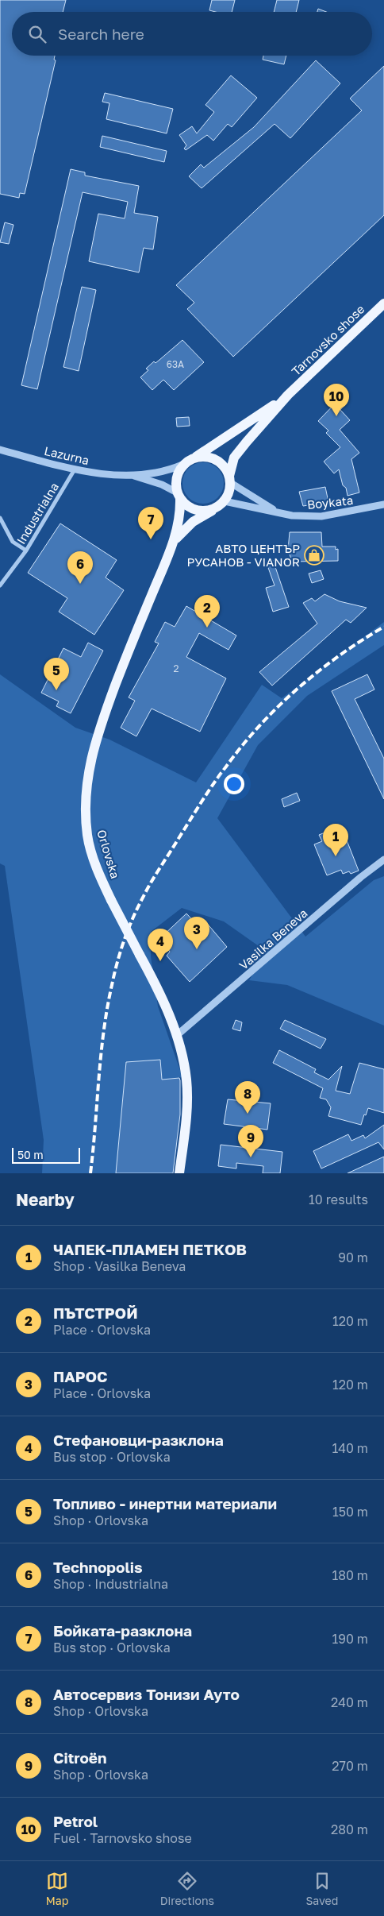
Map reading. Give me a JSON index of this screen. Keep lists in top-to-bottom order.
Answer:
{
  "streets": {
    "main road": ["Tarnovsko shose", "Orlovska"],
    "street": [
      "Lazurna",
      "Boykata",
      "Industrialna",
      "Vasilka Beneva"
    ]
  },
  "crossings": [
    ["Tarnovsko shose", "Lazurna"],
    ["Tarnovsko shose", "Boykata"],
    ["Tarnovsko shose", "Orlovska"],
    ["Lazurna", "Boykata"],
    ["Lazurna", "Industrialna"],
    ["Lazurna", "Orlovska"],
    ["Boykata", "Orlovska"],
    ["Orlovska", "Vasilka Beneva"]
  ],
  "places": {
    "shop": ["АВТО ЦЕНТЪР РУСАНОВ - VIANOR"]
  },
  "house_numbers": ["63А", "2"],
  "scale_bar": "50 m",
  "page": {
    "search": "Search here",
    "pins": [
      "10",
      "7",
      "6",
      "2",
      "5",
      "1",
      "3",
      "4",
      "8",
      "9"
    ],
    "scale": "50 m",
    "heading": ["Nearby", "10 results"],
    "list": [
      {
        "mark": "1",
        "name": "ЧАПЕК-ПЛАМЕН ПЕТКОВ",
        "note": "Shop · Vasilka Beneva",
        "value": "90 m"
      },
      {
        "mark": "2",
        "name": "ПЪТСТРОЙ",
        "note": "Place · Orlovska",
        "value": "120 m"
      },
      {
        "mark": "3",
        "name": "ПАРОС",
        "note": "Place · Orlovska",
        "value": "120 m"
      },
      {
        "mark": "4",
        "name": "Стефановци-разклона",
        "note": "Bus stop · Orlovska",
        "value": "140 m"
      },
      {
        "mark": "5",
        "name": "Топливо - инертни материали",
        "note": "Shop · Orlovska",
        "value": "150 m"
      },
      {
        "mark": "6",
        "name": "Technopolis",
        "note": "Shop · Industrialna",
        "value": "180 m"
      },
      {
        "mark": "7",
        "name": "Бойката-разклона",
        "note": "Bus stop · Orlovska",
        "value": "190 m"
      },
      {
        "mark": "8",
        "name": "Автосервиз Тонизи Ауто",
        "note": "Shop · Orlovska",
        "value": "240 m"
      },
      {
        "mark": "9",
        "name": "Citroën",
        "note": "Shop · Orlovska",
        "value": "270 m"
      },
      {
        "mark": "10",
        "name": "Petrol",
        "note": "Fuel · Tarnovsko shose",
        "value": "280 m"
      }
    ],
    "nav": ["Map", "Directions", "Saved"]
  }
}
